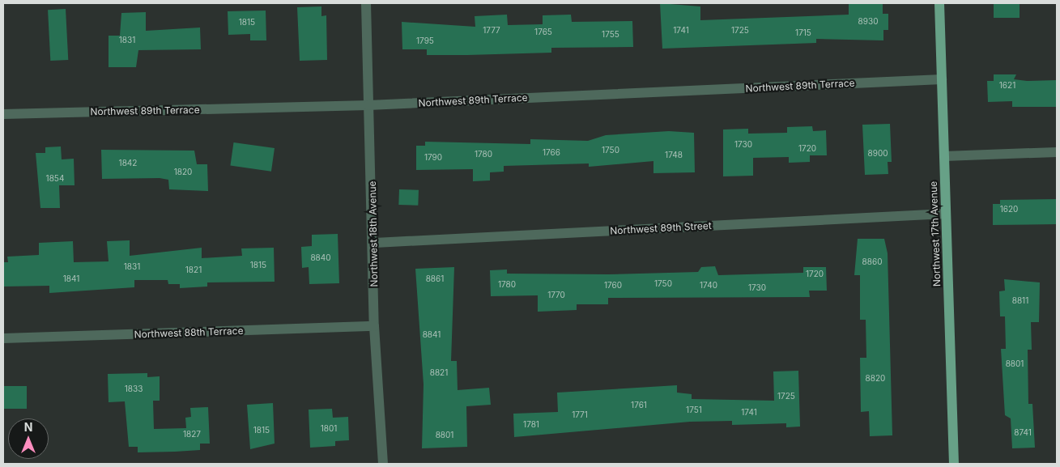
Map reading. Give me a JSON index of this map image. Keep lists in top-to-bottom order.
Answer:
{
  "streets": {
    "main road": ["Northwest 17th Avenue"],
    "street": [
      "Northwest 89th Terrace",
      "Northwest 89th Street",
      "Northwest 18th Avenue",
      "Northwest 88th Terrace"
    ]
  },
  "crossings": [
    ["Northwest 89th Terrace", "Northwest 18th Avenue"],
    ["Northwest 89th Terrace", "Northwest 17th Avenue"],
    ["Northwest 89th Street", "Northwest 18th Avenue"],
    ["Northwest 89th Street", "Northwest 17th Avenue"],
    ["Northwest 18th Avenue", "Northwest 88th Terrace"]
  ],
  "house_numbers": [
    "8930",
    "1815",
    "1777",
    "1741",
    "1725",
    "1765",
    "1715",
    "1755",
    "1831",
    "1795",
    "1621",
    "1730",
    "1720",
    "1750",
    "1766",
    "8900",
    "1780",
    "1748",
    "1790",
    "1842",
    "1820",
    "1854",
    "1620",
    "8840",
    "8860",
    "1815",
    "1831",
    "1821",
    "1720",
    "1841",
    "8861",
    "1750",
    "1780",
    "1760",
    "1740",
    "1730",
    "1770",
    "8811",
    "8841",
    "8801",
    "8821",
    "8820",
    "1833",
    "1725",
    "1761",
    "1751",
    "1741",
    "1771",
    "1781",
    "1801",
    "1815",
    "8741",
    "1827",
    "8801"
  ],
  "north": "top"
}
